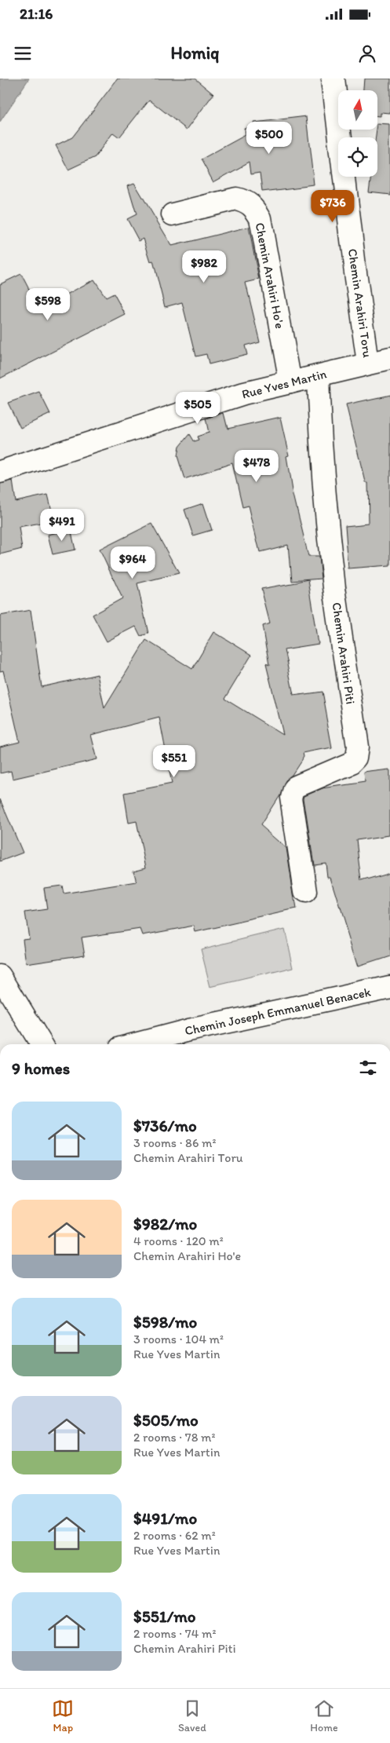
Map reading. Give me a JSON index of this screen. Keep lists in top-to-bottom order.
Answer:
{
  "streets": {
    "street": [
      "Chemin Arahiri Ho'e",
      "Chemin Arahiri Toru",
      "Rue Yves Martin",
      "Chemin Arahiri Piti",
      "Chemin Joseph Emmanuel Benacek"
    ]
  },
  "crossings": [
    ["Chemin Arahiri Ho'e", "Rue Yves Martin"],
    ["Chemin Arahiri Toru", "Rue Yves Martin"],
    ["Rue Yves Martin", "Chemin Arahiri Piti"]
  ],
  "north": "top",
  "page": {
    "status": "21:16",
    "header": "Homiq",
    "price": [
      "$500",
      "$736",
      "$982",
      "$598",
      "$505",
      "$478",
      "$491",
      "$964",
      "$551"
    ],
    "heading": "9 homes",
    "list": [
      {
        "name": "$736/mo",
        "note": "3 rooms · 86 m² · Chemin Arahiri Toru"
      },
      {
        "name": "$982/mo",
        "note": "4 rooms · 120 m² · Chemin Arahiri Ho'e"
      },
      {
        "name": "$598/mo",
        "note": "3 rooms · 104 m² · Rue Yves Martin"
      },
      {
        "name": "$505/mo",
        "note": "2 rooms · 78 m² · Rue Yves Martin"
      },
      {
        "name": "$491/mo",
        "note": "2 rooms · 62 m² · Rue Yves Martin"
      },
      {
        "name": "$551/mo",
        "note": "2 rooms · 74 m² · Chemin Arahiri Piti"
      }
    ],
    "tabs": ["Map", "Saved", "Home"]
  }
}
